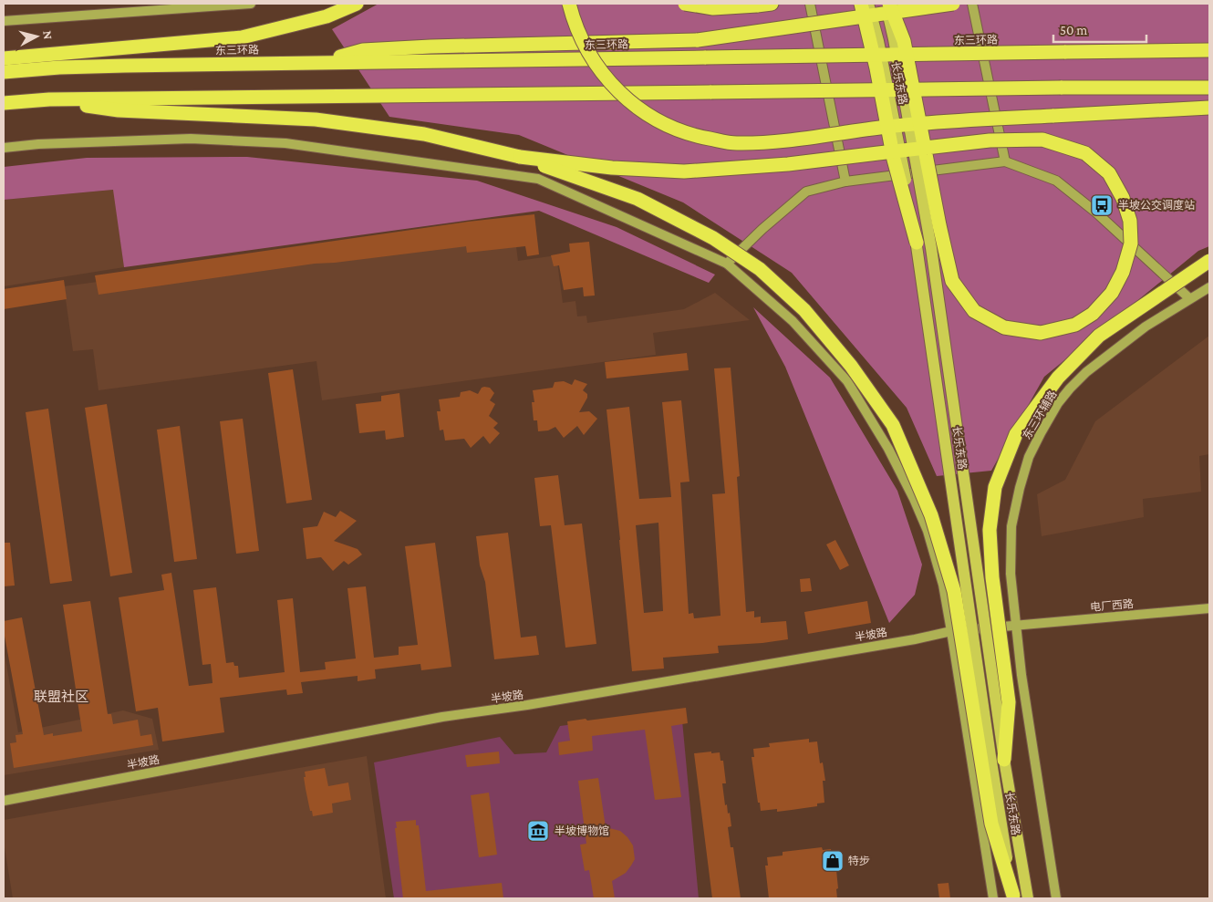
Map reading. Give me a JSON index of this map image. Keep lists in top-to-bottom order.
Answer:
{
  "streets": {
    "highway": ["东三环路"],
    "main road": [
      "长乐东路",
      "东三环辅路",
      "电厂西路",
      "半坡路"
    ]
  },
  "crossings": [
    ["东三环辅路", "电厂西路"],
    ["东三环辅路", "半坡路"],
    ["电厂西路", "半坡路"]
  ],
  "districts": ["联盟社区"],
  "places": {
    "bus stop": ["半坡公交调度站"],
    "museum": ["半坡博物馆"],
    "shop": ["特步"]
  },
  "scale_bar": "50 m",
  "north": "right"
}
